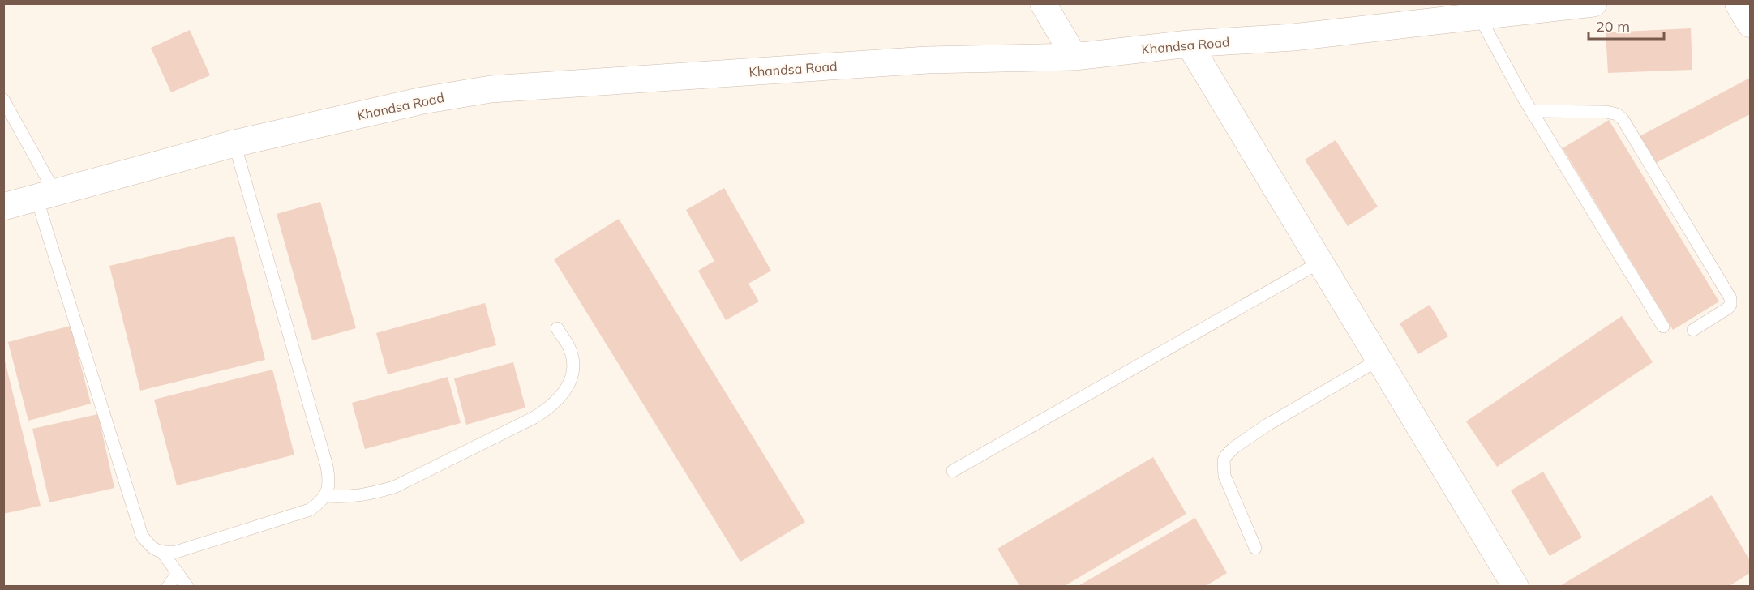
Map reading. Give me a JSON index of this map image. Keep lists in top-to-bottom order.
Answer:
{
  "streets": {
    "street": ["Khandsa Road"]
  },
  "scale_bar": "20 m"
}
